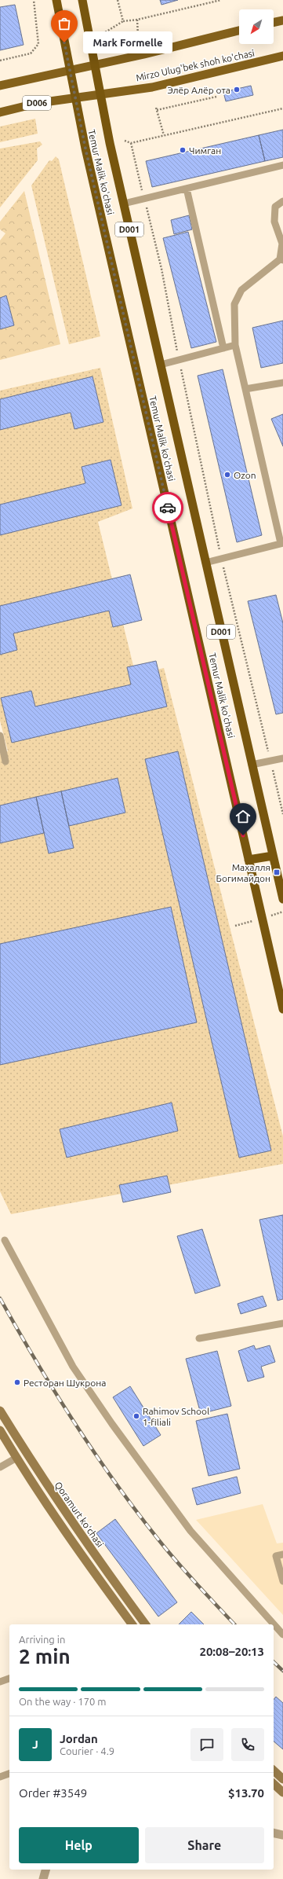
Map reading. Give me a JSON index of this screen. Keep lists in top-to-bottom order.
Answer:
{
  "streets": {
    "highway": ["Temur Malik ko'chasi", "D001"],
    "main road": ["Mirzo Ulug'bek shoh ko'chasi", "D006", "Qoramurt koʻchasi"]
  },
  "crossings": [
    ["Mirzo Ulug'bek shoh ko'chasi", "Temur Malik ko'chasi"]
  ],
  "places": {
    "other": [
      "Mark Formelle",
      "Элёр Алёр ота",
      "Чимган",
      "Ozon",
      "Ресторан Шукрона",
      "Rahimov School 1-filiali"
    ],
    "transit": ["Махалля Богимайдон"]
  },
  "north": "bottom left",
  "page": {
    "bubble": "Mark Formelle",
    "heading": ["2 min", "Arriving in", "20:08–20:13"],
    "panel": [
      "Jordan",
      "Courier · 4.9",
      "Order #3549",
      "$13.70"
    ],
    "bar": "On the way · 170 m",
    "round": "J",
    "buttons": ["Help", "Share"]
  }
}
